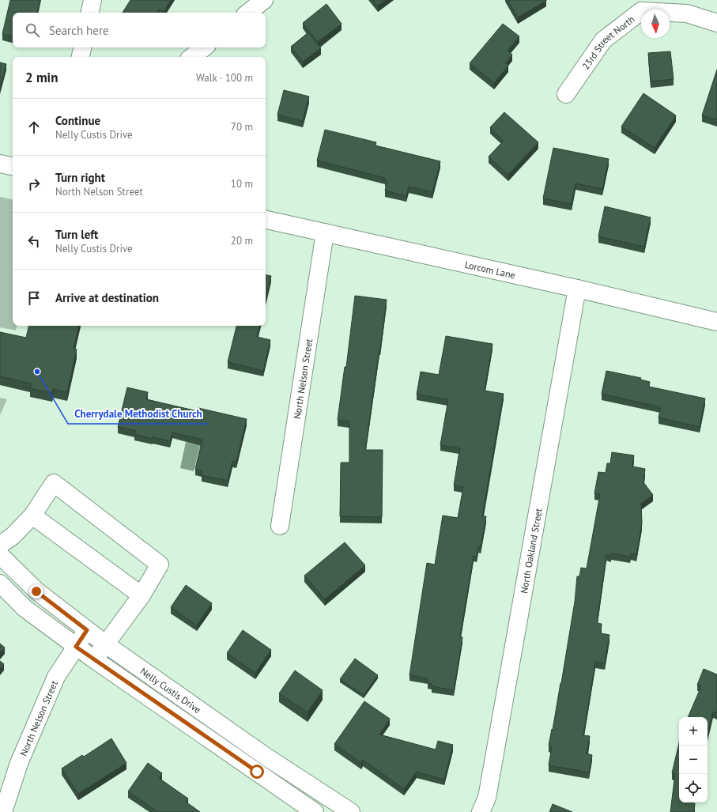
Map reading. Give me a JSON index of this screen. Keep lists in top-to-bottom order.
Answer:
{
  "streets": {
    "street": [
      "23rd Street North",
      "Lorcom Lane",
      "North Nelson Street",
      "North Oakland Street",
      "Nelly Custis Drive"
    ]
  },
  "crossings": [
    ["Lorcom Lane", "North Nelson Street"],
    ["Lorcom Lane", "North Oakland Street"],
    ["North Nelson Street", "Nelly Custis Drive"]
  ],
  "places": ["Cherrydale Methodist Church"],
  "north": "bottom",
  "page": {
    "search": "Search here",
    "heading": ["2 min", "Walk · 100 m"],
    "list": [
      ["Continue", "Nelly Custis Drive", "70 m"],
      ["Turn right", "North Nelson Street", "10 m"],
      ["Turn left", "Nelly Custis Drive", "20 m"],
      "Arrive at destination"
    ],
    "map_buttons": ["+", "−"]
  }
}
